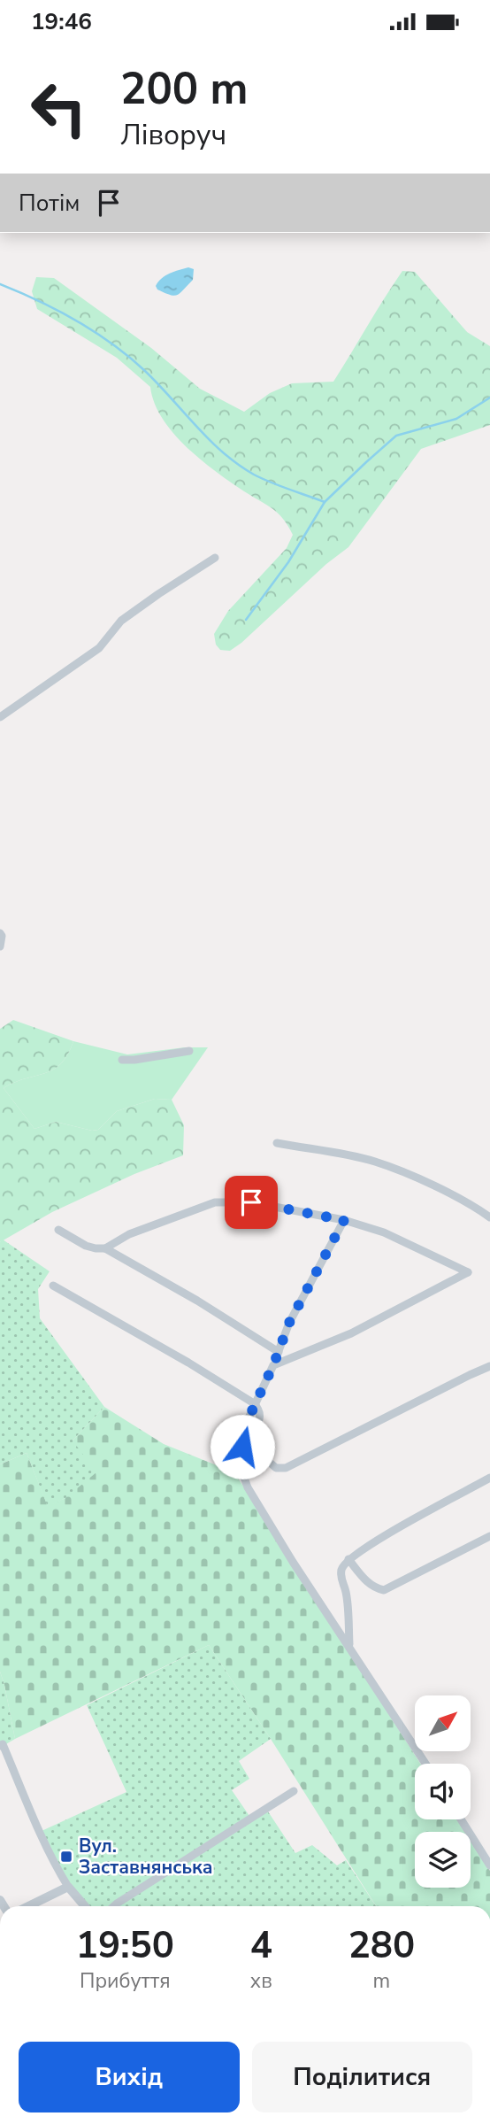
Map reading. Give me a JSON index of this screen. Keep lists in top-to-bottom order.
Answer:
{
  "places": {
    "transit": ["Вул. Заставнянська"]
  },
  "north": "top right",
  "page": {
    "status": "19:46",
    "turn": ["200 m", "Ліворуч"],
    "then": "Потім",
    "eta": [
      "19:50",
      "Прибуття",
      "4",
      "хв",
      "280",
      "m"
    ],
    "buttons": ["Вихід", "Поділитися"]
  }
}
